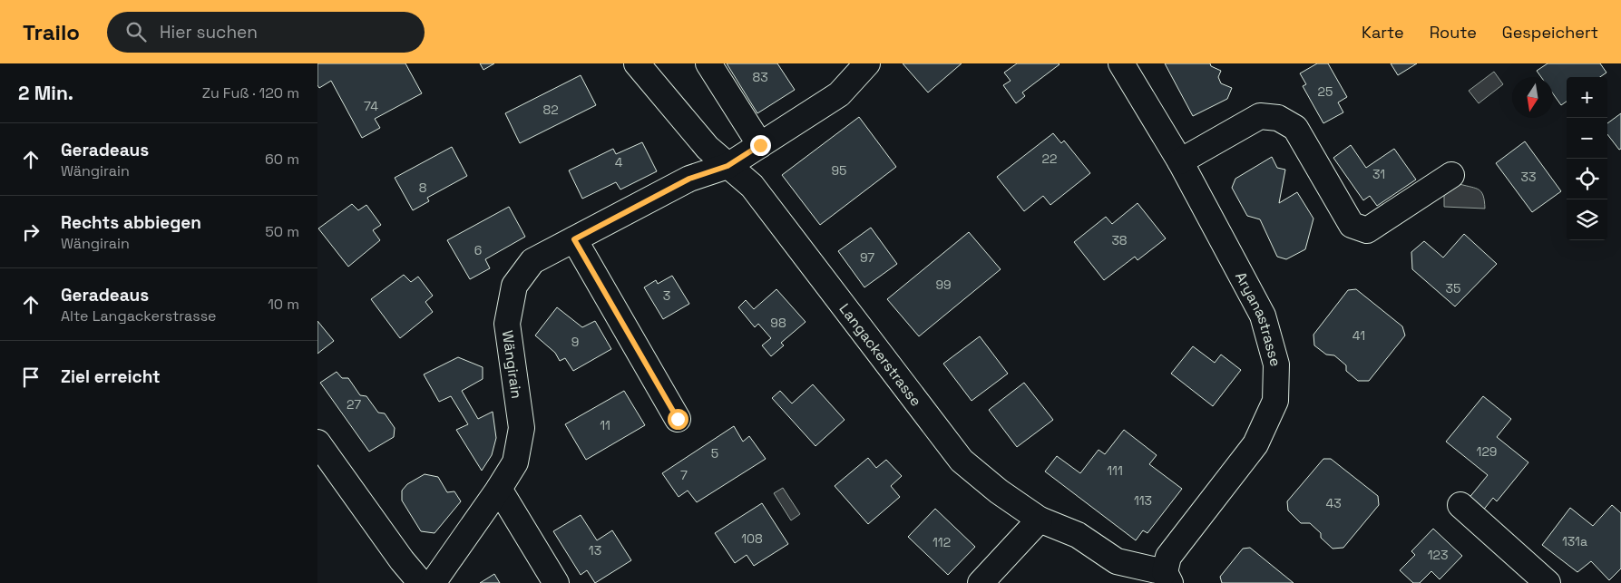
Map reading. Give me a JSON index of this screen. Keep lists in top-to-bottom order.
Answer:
{
  "streets": {
    "street": ["Aryanastrasse", "Langackerstrasse", "Wängirain"]
  },
  "crossings": [
    ["Aryanastrasse", "Langackerstrasse"],
    ["Langackerstrasse", "Wängirain"]
  ],
  "house_numbers": [
    "83",
    "25",
    "74",
    "82",
    "22",
    "4",
    "95",
    "31",
    "33",
    "8",
    "38",
    "6",
    "97",
    "99",
    "35",
    "3",
    "98",
    "41",
    "9",
    "27",
    "11",
    "129",
    "5",
    "111",
    "7",
    "113",
    "43",
    "108",
    "131a",
    "112",
    "13",
    "123"
  ],
  "north": "bottom",
  "page": {
    "header": "Trailo",
    "search": "Hier suchen",
    "nav": ["Karte", "Route", "Gespeichert"],
    "heading": ["2 Min.", "Zu Fuß · 120 m"],
    "map_buttons": ["+", "−"],
    "list": [
      ["Geradeaus", "Wängirain", "60 m"],
      ["Rechts abbiegen", "Wängirain", "50 m"],
      ["Geradeaus", "Alte Langackerstrasse", "10 m"],
      "Ziel erreicht"
    ]
  }
}
